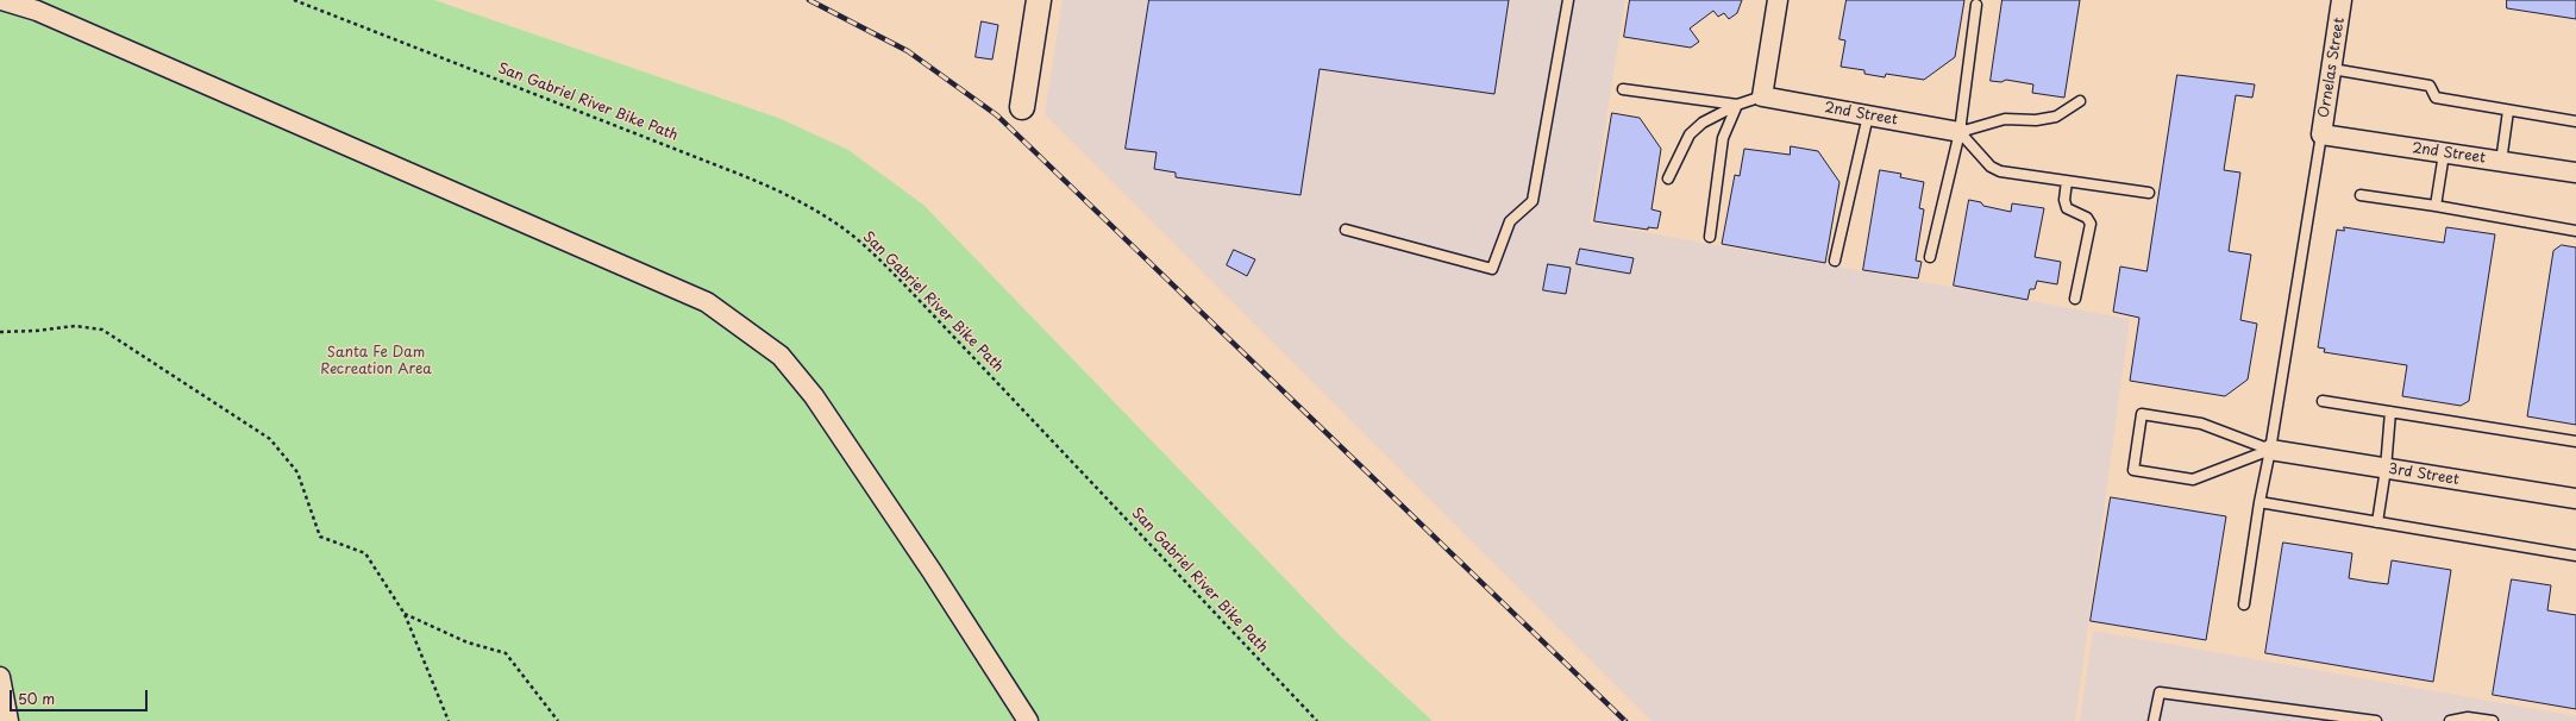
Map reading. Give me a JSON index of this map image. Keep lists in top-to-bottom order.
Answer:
{
  "streets": {
    "street": ["Ornelas Street", "2nd Street", "3rd Street"],
    "path": ["San Gabriel River Bike Path"]
  },
  "crossings": [
    ["Ornelas Street", "2nd Street"]
  ],
  "parks": ["Santa Fe Dam Recreation Area"],
  "scale_bar": "50 m"
}
